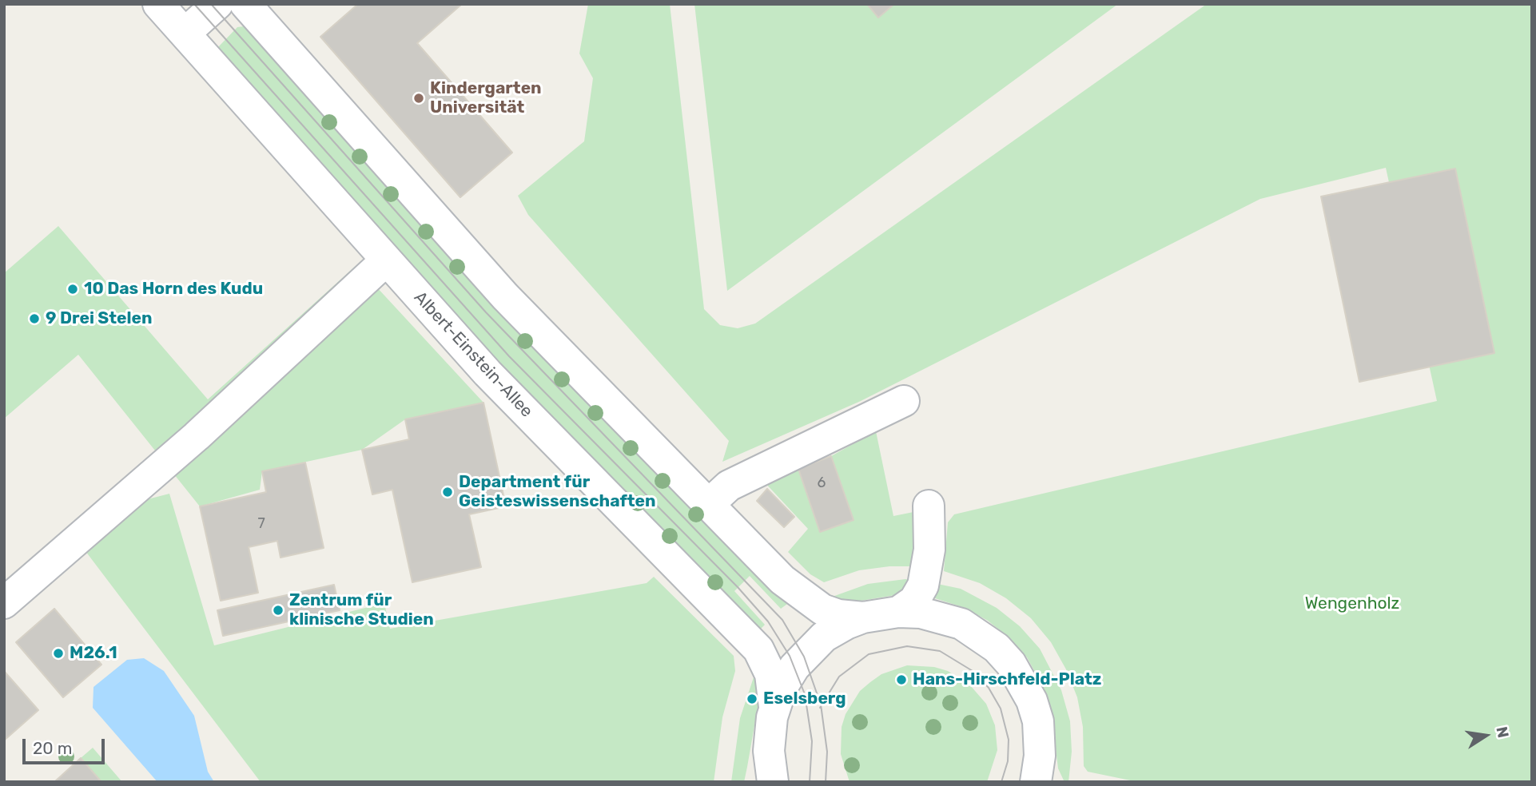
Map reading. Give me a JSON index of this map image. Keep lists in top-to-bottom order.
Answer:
{
  "streets": {
    "street": ["Albert-Einstein-Allee"]
  },
  "parks": ["Wengenholz"],
  "places": [
    "Kindergarten Universität",
    "10 Das Horn des Kudu",
    "9 Drei Stelen",
    "Department für Geisteswissenschaften",
    "Zentrum für klinische Studien",
    "M26.1",
    "Hans-Hirschfeld-Platz",
    "Eselsberg"
  ],
  "house_numbers": ["6", "7"],
  "scale_bar": "20 m",
  "north": "right"
}
